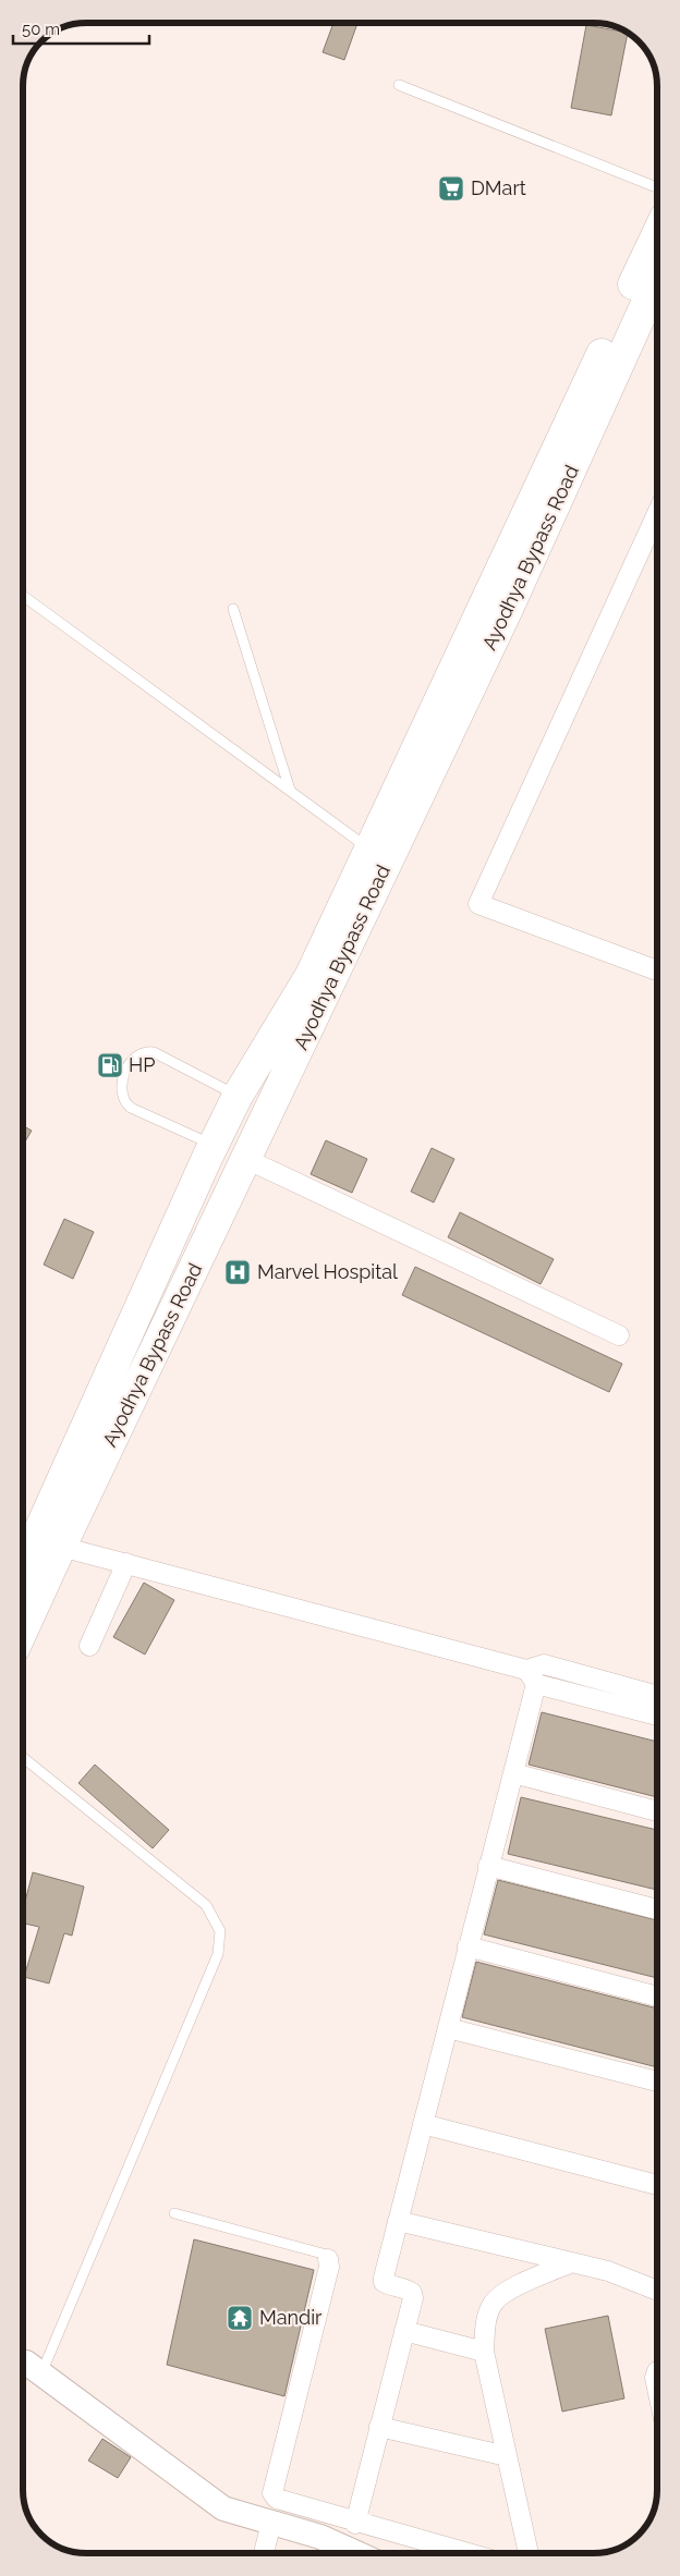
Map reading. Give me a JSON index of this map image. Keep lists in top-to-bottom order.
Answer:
{
  "streets": {
    "main road": ["Ayodhya Bypass Road"]
  },
  "places": {
    "supermarket": ["DMart"],
    "fuel station": ["HP"],
    "hospital": ["Marvel Hospital"],
    "temple": ["Mandir"]
  },
  "scale_bar": "50 m"
}
